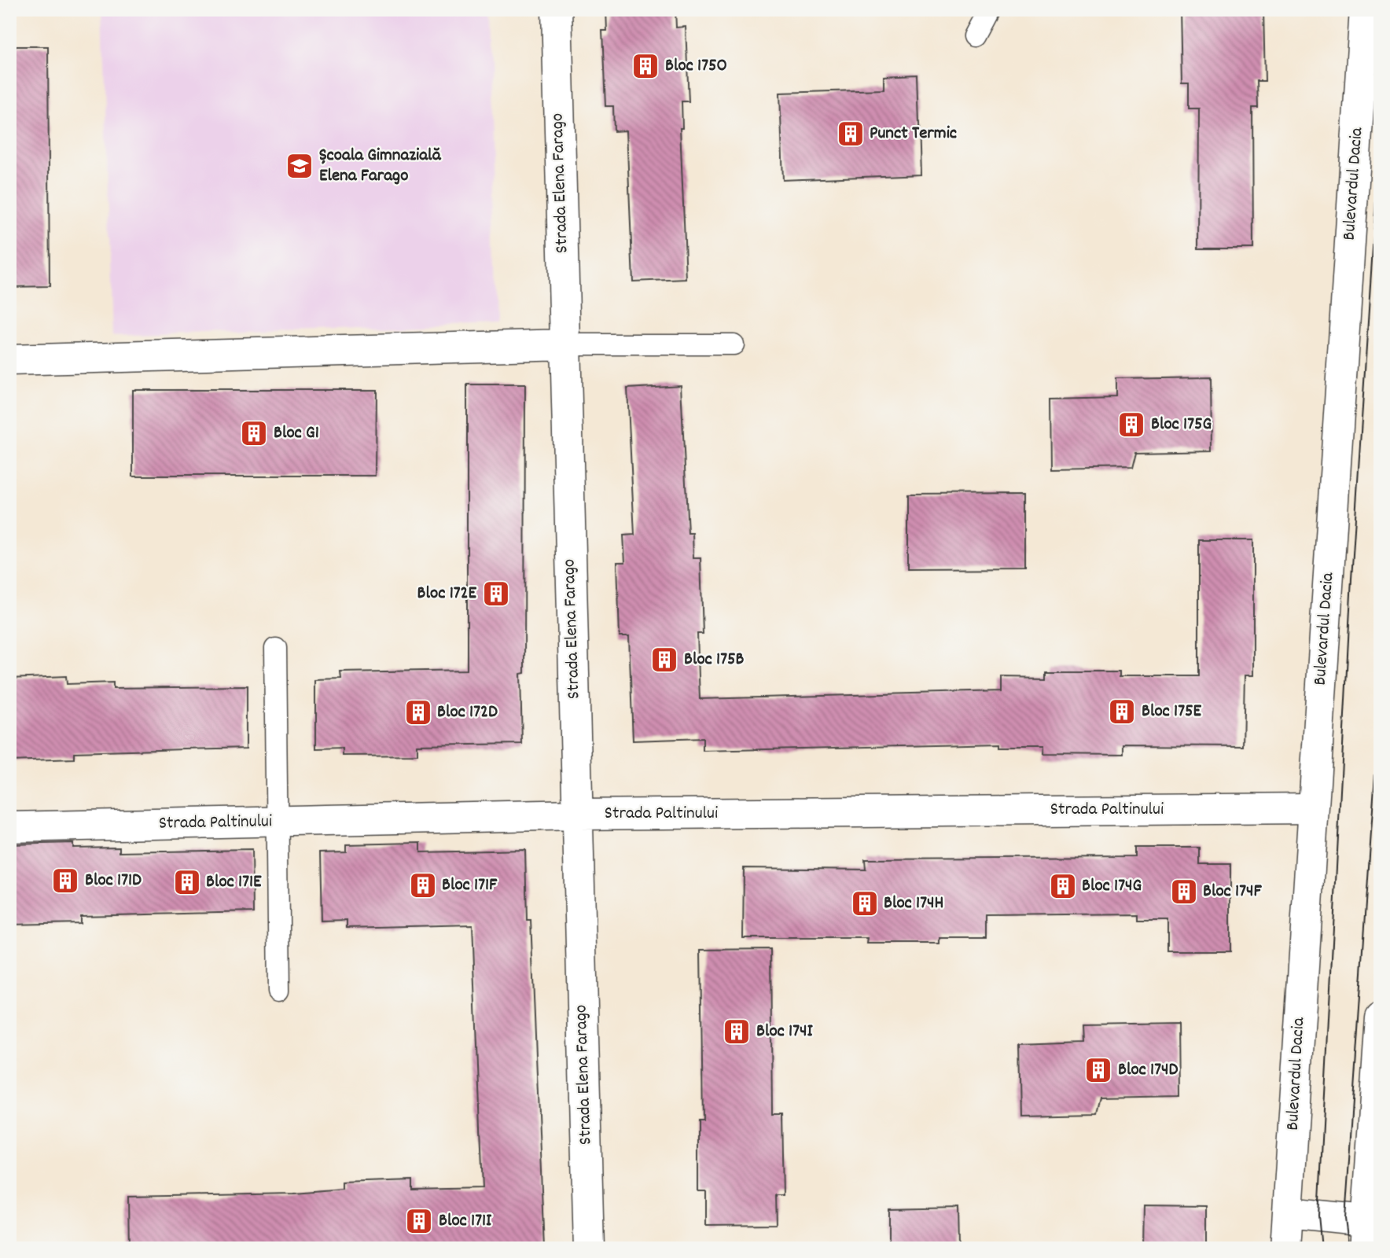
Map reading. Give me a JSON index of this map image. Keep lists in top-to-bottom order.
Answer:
{
  "streets": {
    "street": ["Strada Elena Farago", "Bulevardul Dacia", "Strada Paltinului"]
  },
  "crossings": [
    ["Strada Elena Farago", "Strada Paltinului"],
    ["Bulevardul Dacia", "Strada Paltinului"]
  ],
  "places": {
    "building": [
      "Bloc 175O",
      "Punct Termic",
      "Bloc 175G",
      "Bloc G1",
      "Bloc 172E",
      "Bloc 175B",
      "Bloc 175E",
      "Bloc 172D",
      "Bloc 171D",
      "Bloc 171E",
      "Bloc 171F",
      "Bloc 174G",
      "Bloc 174F",
      "Bloc 174H",
      "Bloc 174I",
      "Bloc 174D",
      "Bloc 171I"
    ],
    "school or university": ["Școala Gimnazială Elena Farago"]
  }
}
